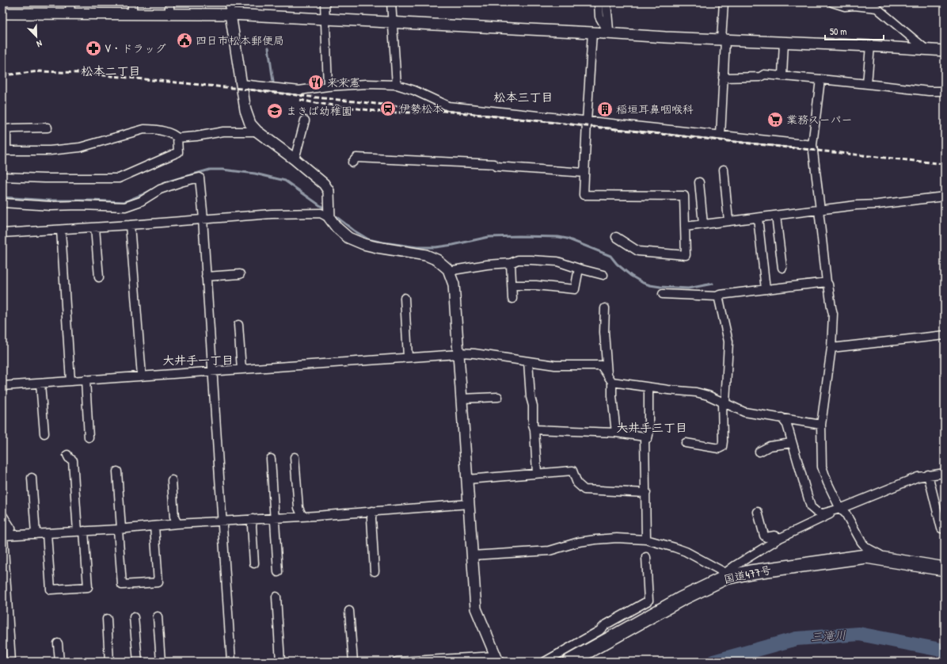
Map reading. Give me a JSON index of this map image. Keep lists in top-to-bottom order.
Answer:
{
  "streets": {
    "highway": ["国道477号"]
  },
  "districts": [
    "松本二丁目",
    "松本三丁目",
    "大井手一丁目",
    "大井手三丁目"
  ],
  "water": ["三滝川"],
  "places": {
    "public building": ["四日市松本郵便局"],
    "pharmacy": ["V・ドラッグ"],
    "restaurant": ["来来憲"],
    "station": ["伊勢松本"],
    "building": ["稲垣耳鼻咽喉科"],
    "school or university": ["まきば幼稚園"],
    "supermarket": ["業務スーパー"]
  },
  "scale_bar": "50 m",
  "north": "bottom right"
}
